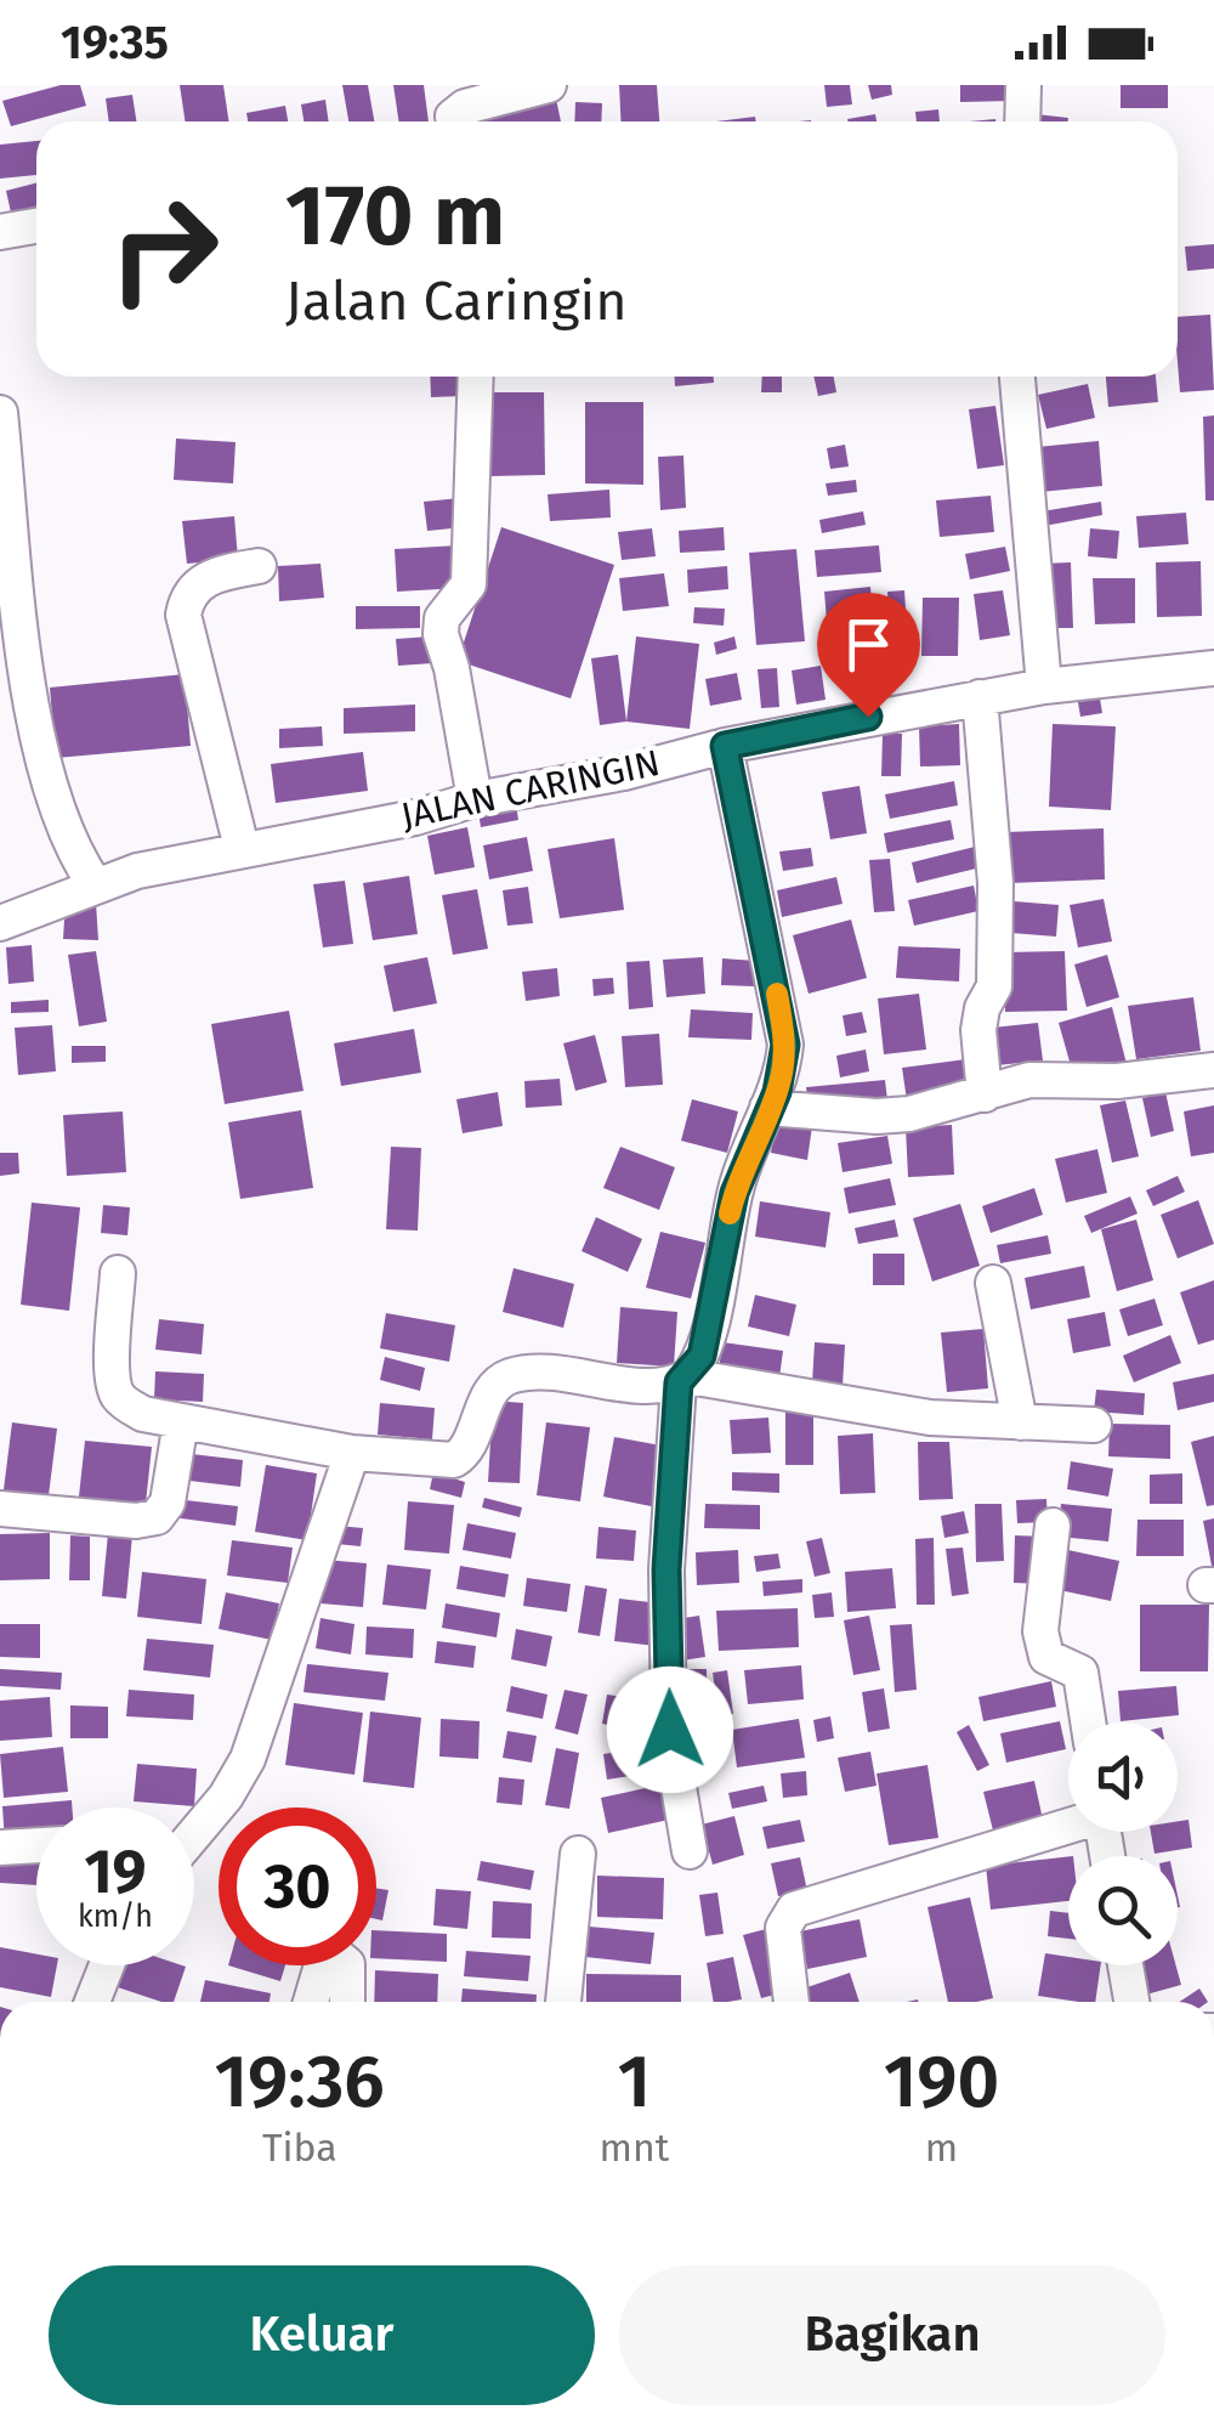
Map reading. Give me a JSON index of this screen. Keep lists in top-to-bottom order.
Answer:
{
  "streets": {
    "street": ["JALAN CARINGIN"]
  },
  "page": {
    "status": "19:35",
    "turn": ["170 m", "Jalan Caringin"],
    "speed": "19 km/h",
    "limit": "30",
    "eta": [
      "19:36",
      "Tiba",
      "1",
      "mnt",
      "190",
      "m"
    ],
    "buttons": ["Keluar", "Bagikan"]
  }
}
